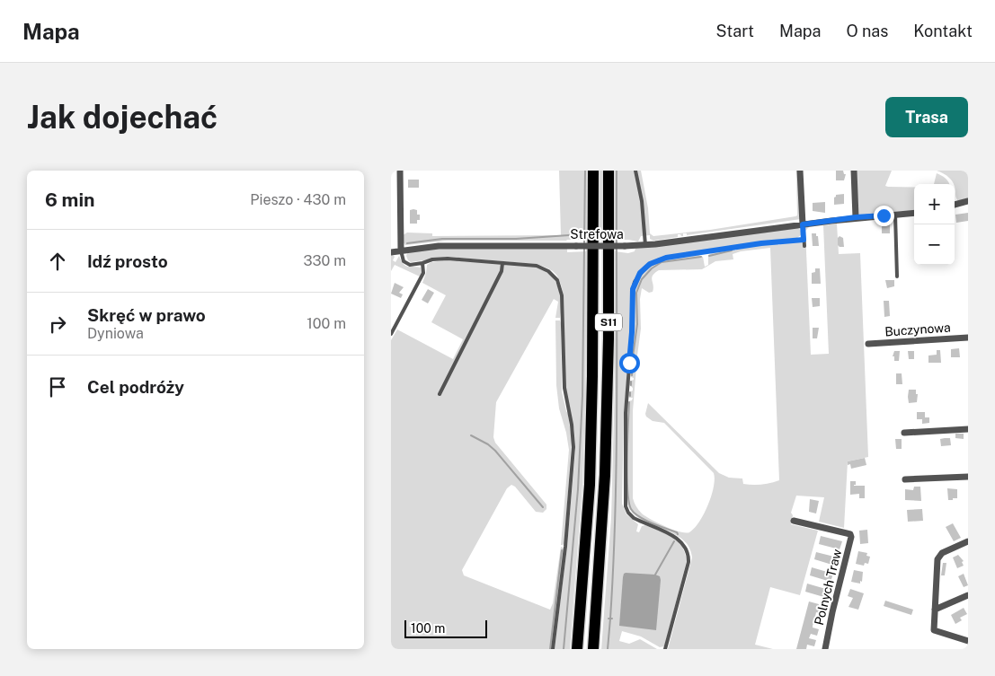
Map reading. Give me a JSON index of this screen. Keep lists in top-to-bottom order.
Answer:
{
  "streets": {
    "highway": ["S11"],
    "street": ["Strefowa", "Buczynowa", "Polnych Traw"]
  },
  "scale_bar": "100 m",
  "page": {
    "header": "Mapa",
    "nav": [
      "Start",
      "Mapa",
      "O nas",
      "Kontakt"
    ],
    "buttons": "Trasa",
    "title": "Jak dojechać",
    "heading": ["6 min", "Pieszo · 430 m"],
    "map_buttons": ["+", "−"],
    "list": [
      ["Idź prosto", "330 m"],
      ["Skręć w prawo", "Dyniowa", "100 m"],
      "Cel podróży"
    ],
    "scale": "100 m"
  }
}
